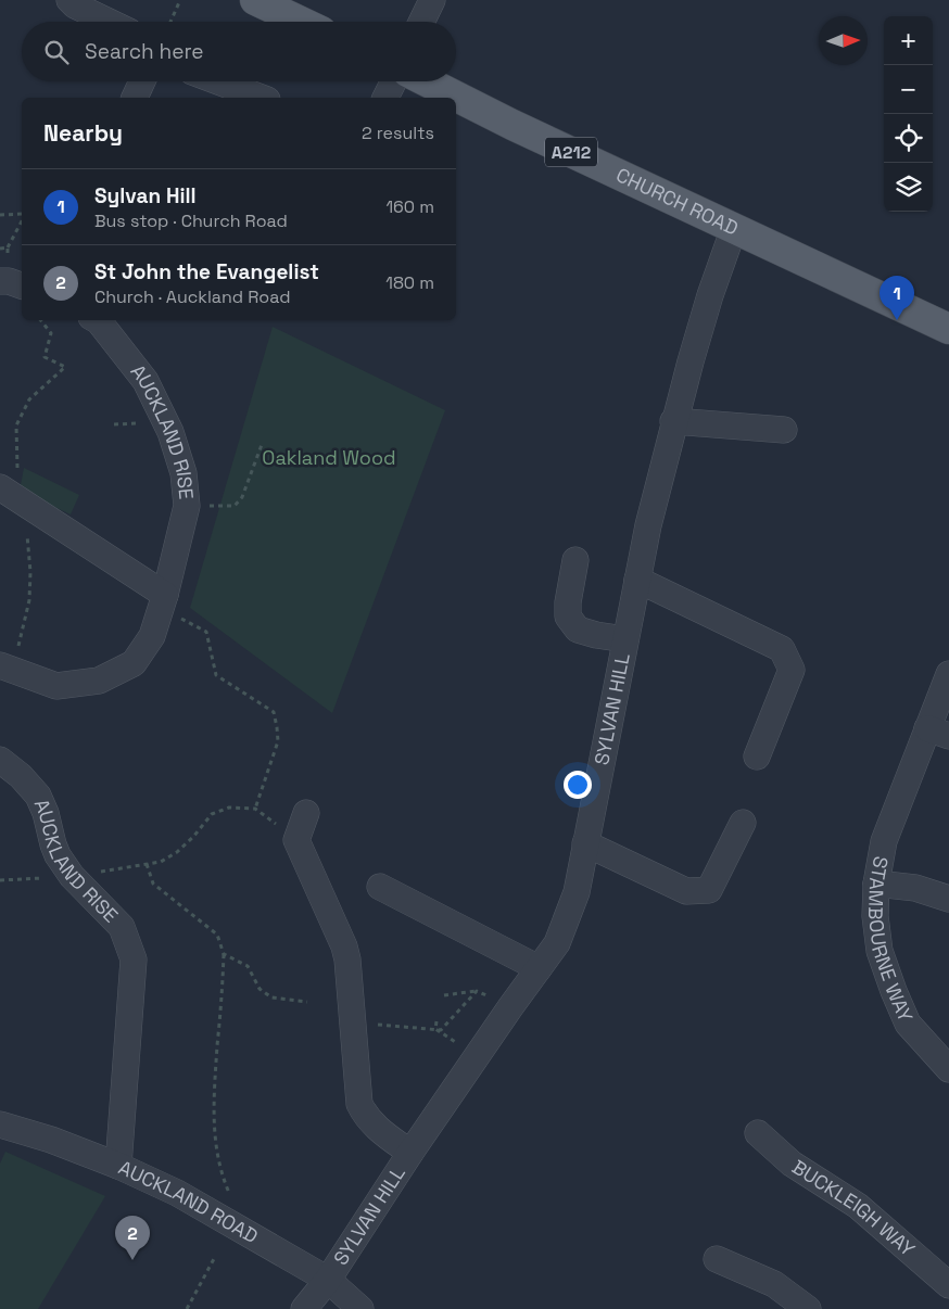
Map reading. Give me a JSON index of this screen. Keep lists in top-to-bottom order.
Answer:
{
  "streets": {
    "main road": ["A212", "CHURCH ROAD"],
    "street": [
      "AUCKLAND RISE",
      "SYLVAN HILL",
      "STAMBOURNE WAY",
      "AUCKLAND ROAD",
      "BUCKLEIGH WAY"
    ]
  },
  "crossings": [
    ["CHURCH ROAD", "SYLVAN HILL"],
    ["AUCKLAND RISE", "AUCKLAND ROAD"],
    ["SYLVAN HILL", "AUCKLAND ROAD"]
  ],
  "parks": ["Oakland Wood"],
  "north": "right",
  "page": {
    "map_buttons": ["+", "−"],
    "search": "Search here",
    "heading": ["Nearby", "2 results"],
    "list": [
      {
        "mark": "1",
        "name": "Sylvan Hill",
        "note": "Bus stop · Church Road",
        "value": "160 m"
      },
      {
        "mark": "2",
        "name": "St John the Evangelist",
        "note": "Church · Auckland Road",
        "value": "180 m"
      }
    ],
    "pins": ["1", "2"]
  }
}
